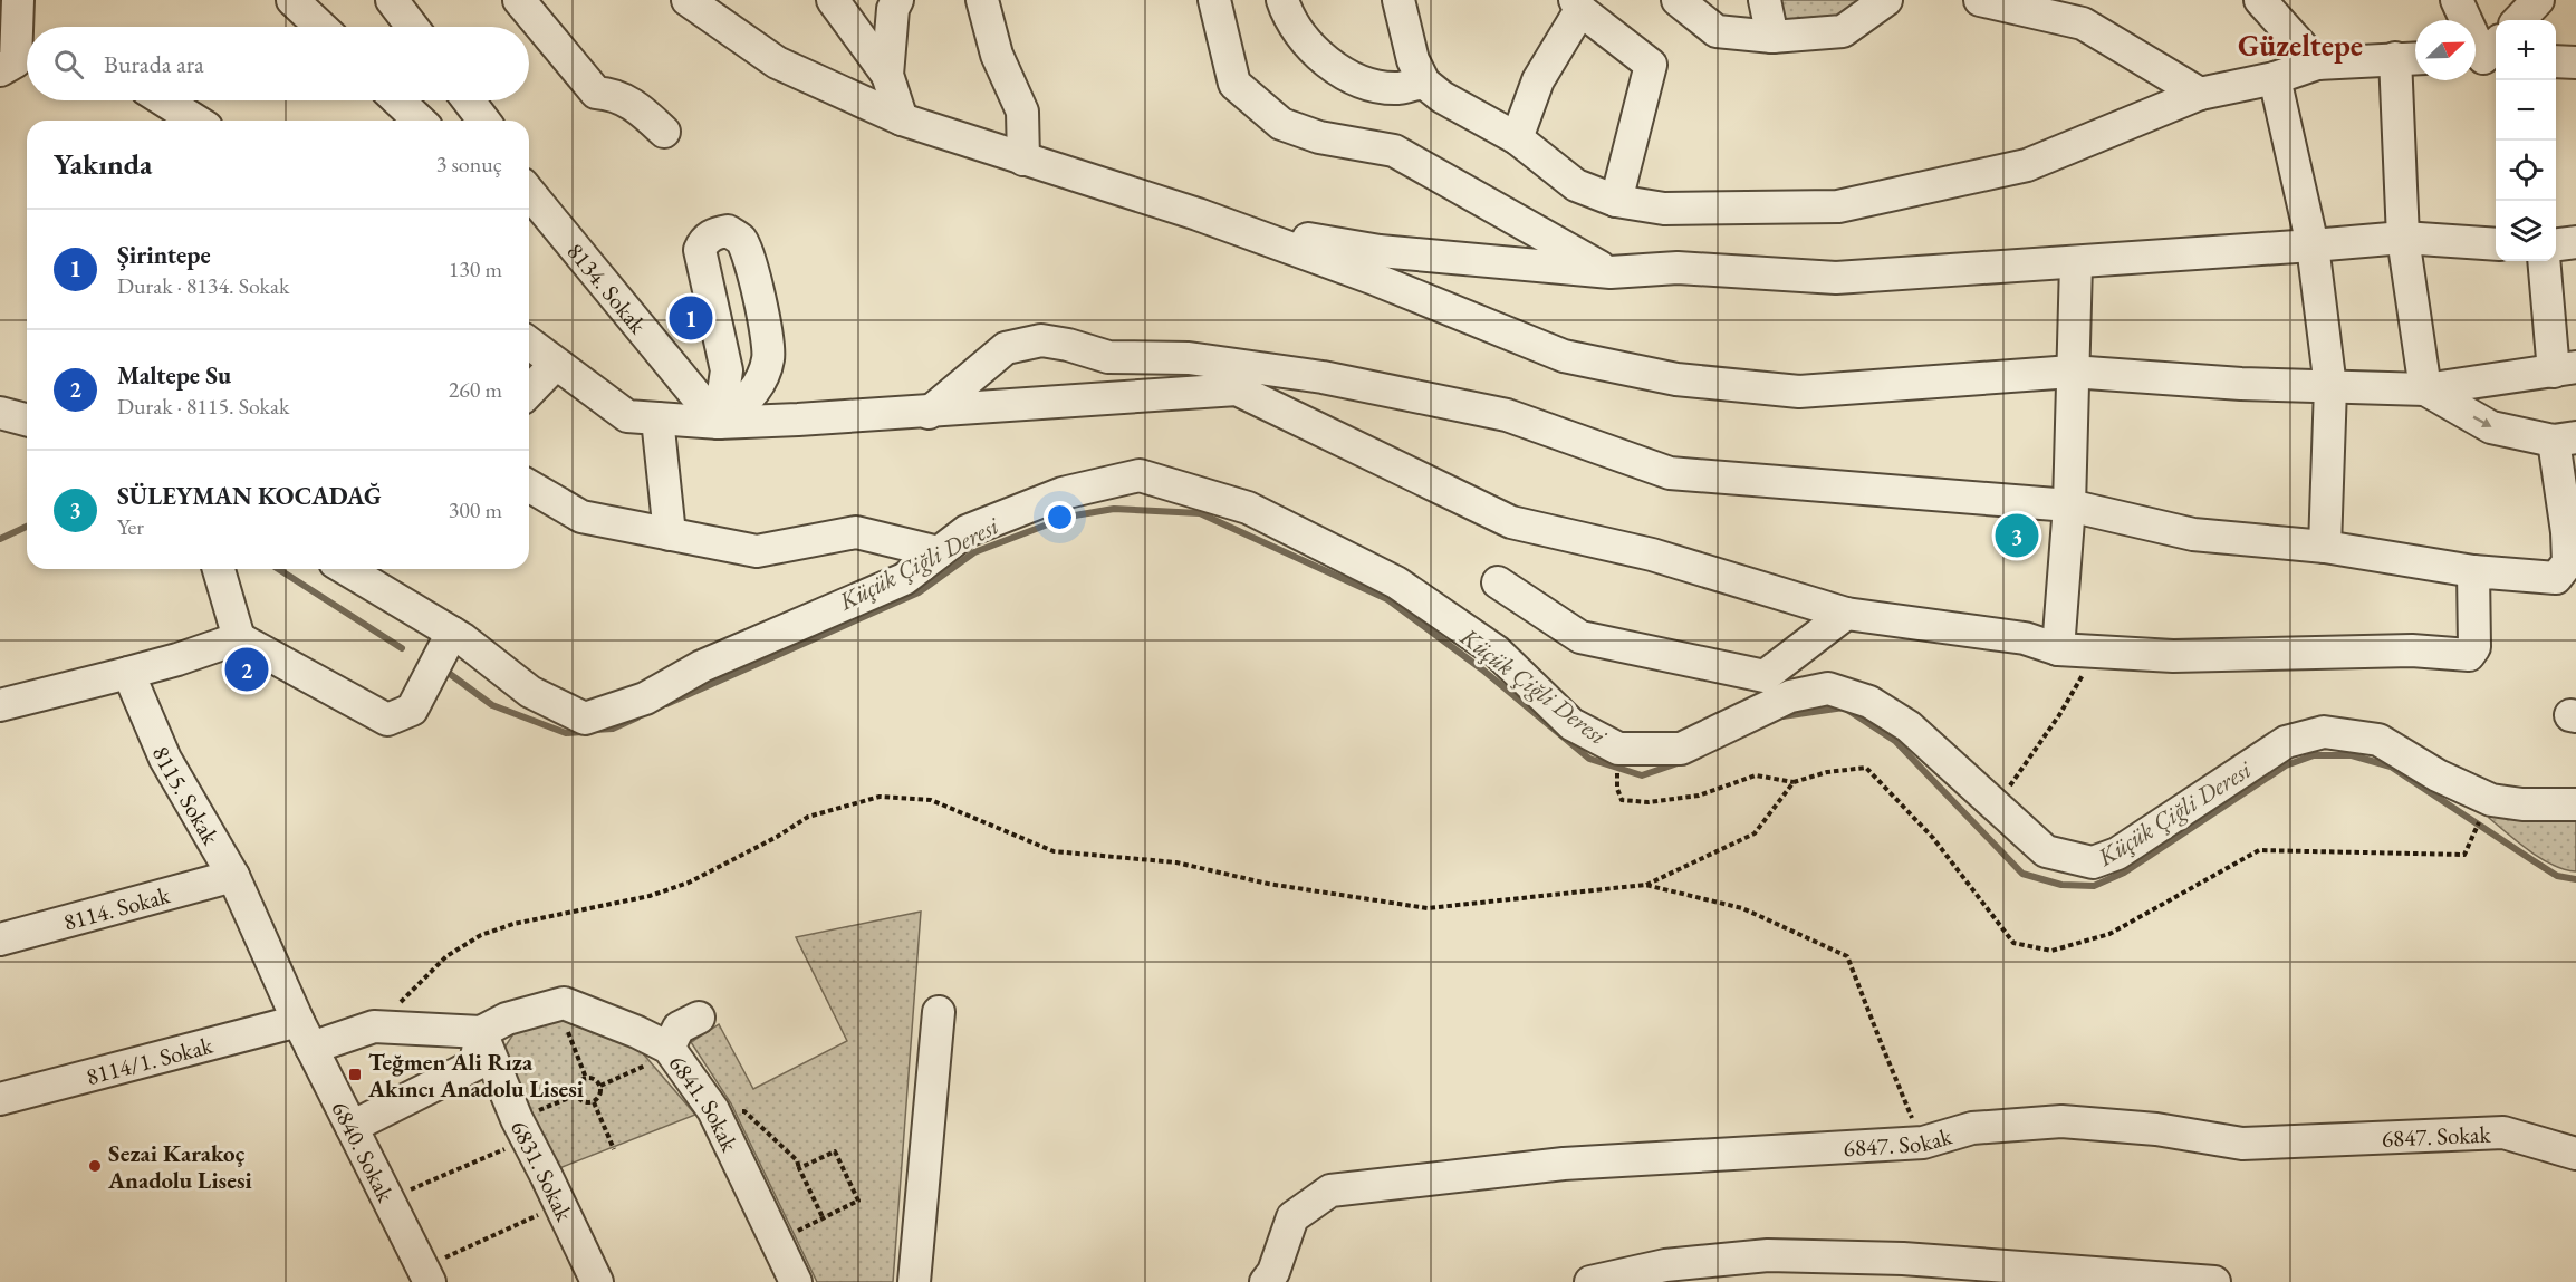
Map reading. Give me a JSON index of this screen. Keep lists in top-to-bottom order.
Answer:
{
  "streets": {
    "street": [
      "8134. Sokak",
      "8115. Sokak",
      "8114. Sokak",
      "8114/1. Sokak",
      "6841. Sokak",
      "6847. Sokak",
      "6840. Sokak",
      "6831. Sokak"
    ]
  },
  "crossings": [
    ["8115. Sokak", "8114. Sokak"],
    ["8115. Sokak", "8114/1. Sokak"],
    ["8115. Sokak", "6840. Sokak"],
    ["8114/1. Sokak", "6840. Sokak"],
    ["6841. Sokak", "6831. Sokak"]
  ],
  "districts": ["Güzeltepe"],
  "water": ["Küçük Çiğli Deresi"],
  "places": {
    "transit": ["Teğmen Ali Rıza Akıncı Anadolu Lisesi"],
    "other": ["Sezai Karakoç Anadolu Lisesi"]
  },
  "north": "top right",
  "page": {
    "map_buttons": ["+", "−"],
    "search": "Burada ara",
    "heading": ["Yakında", "3 sonuç"],
    "list": [
      {
        "mark": "1",
        "name": "Şirintepe",
        "note": "Durak · 8134. Sokak",
        "value": "130 m"
      },
      {
        "mark": "2",
        "name": "Maltepe Su",
        "note": "Durak · 8115. Sokak",
        "value": "260 m"
      },
      {
        "mark": "3",
        "name": "SÜLEYMAN KOCADAĞ",
        "note": "Yer",
        "value": "300 m"
      }
    ],
    "pins": ["1", "3", "2"]
  }
}
